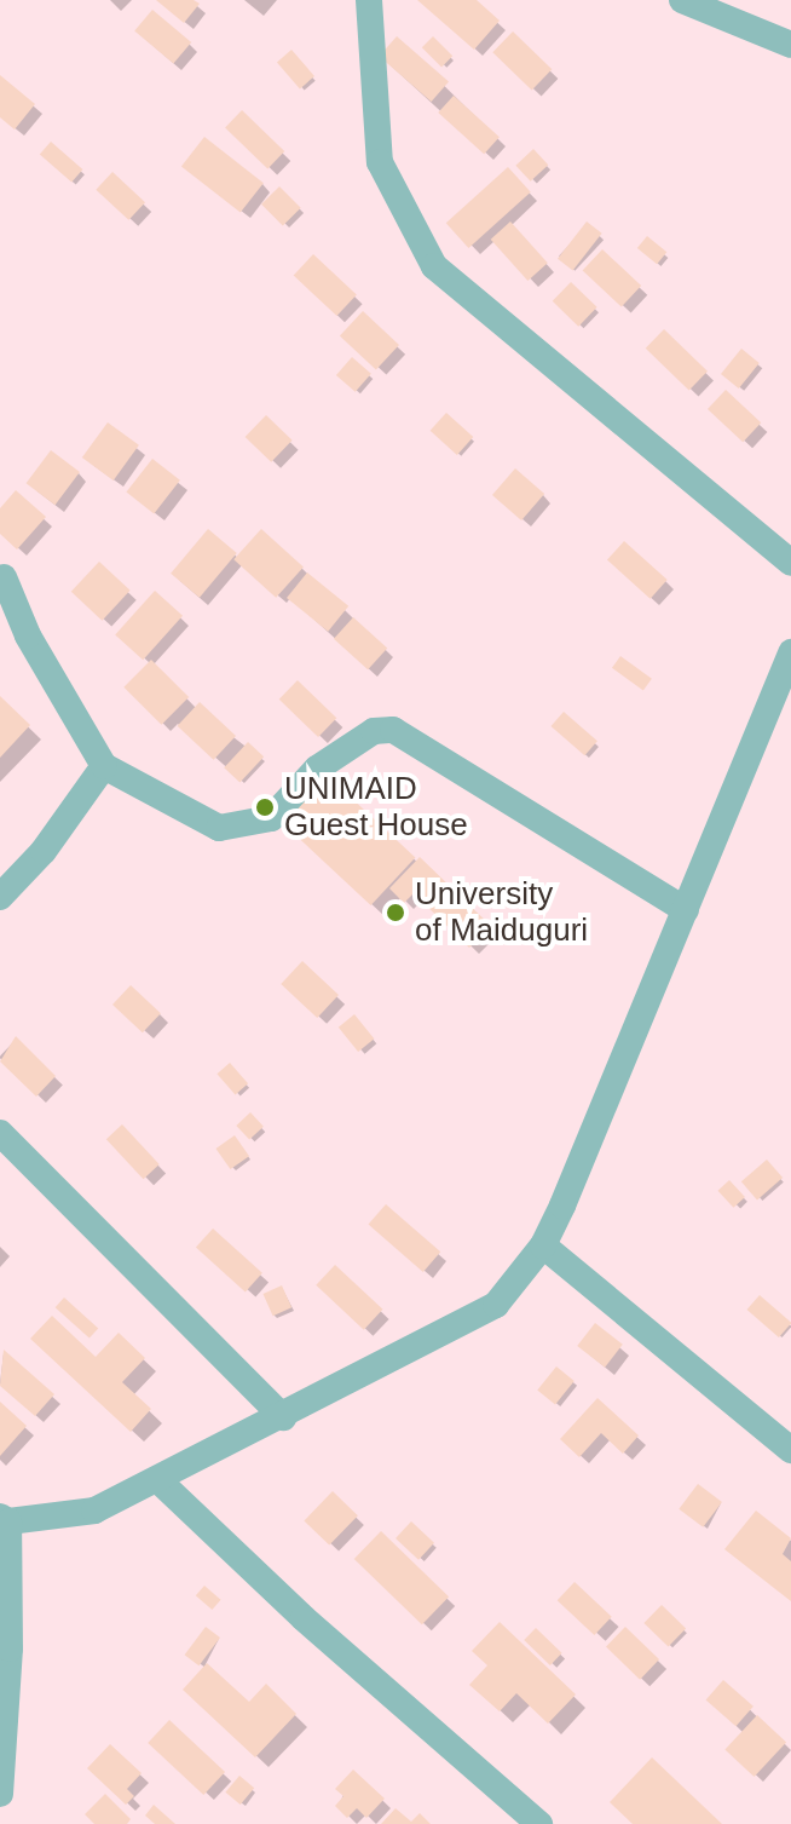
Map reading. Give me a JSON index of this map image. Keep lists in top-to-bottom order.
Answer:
{
  "places": ["UNIMAID Guest House", "University of Maiduguri"]
}
